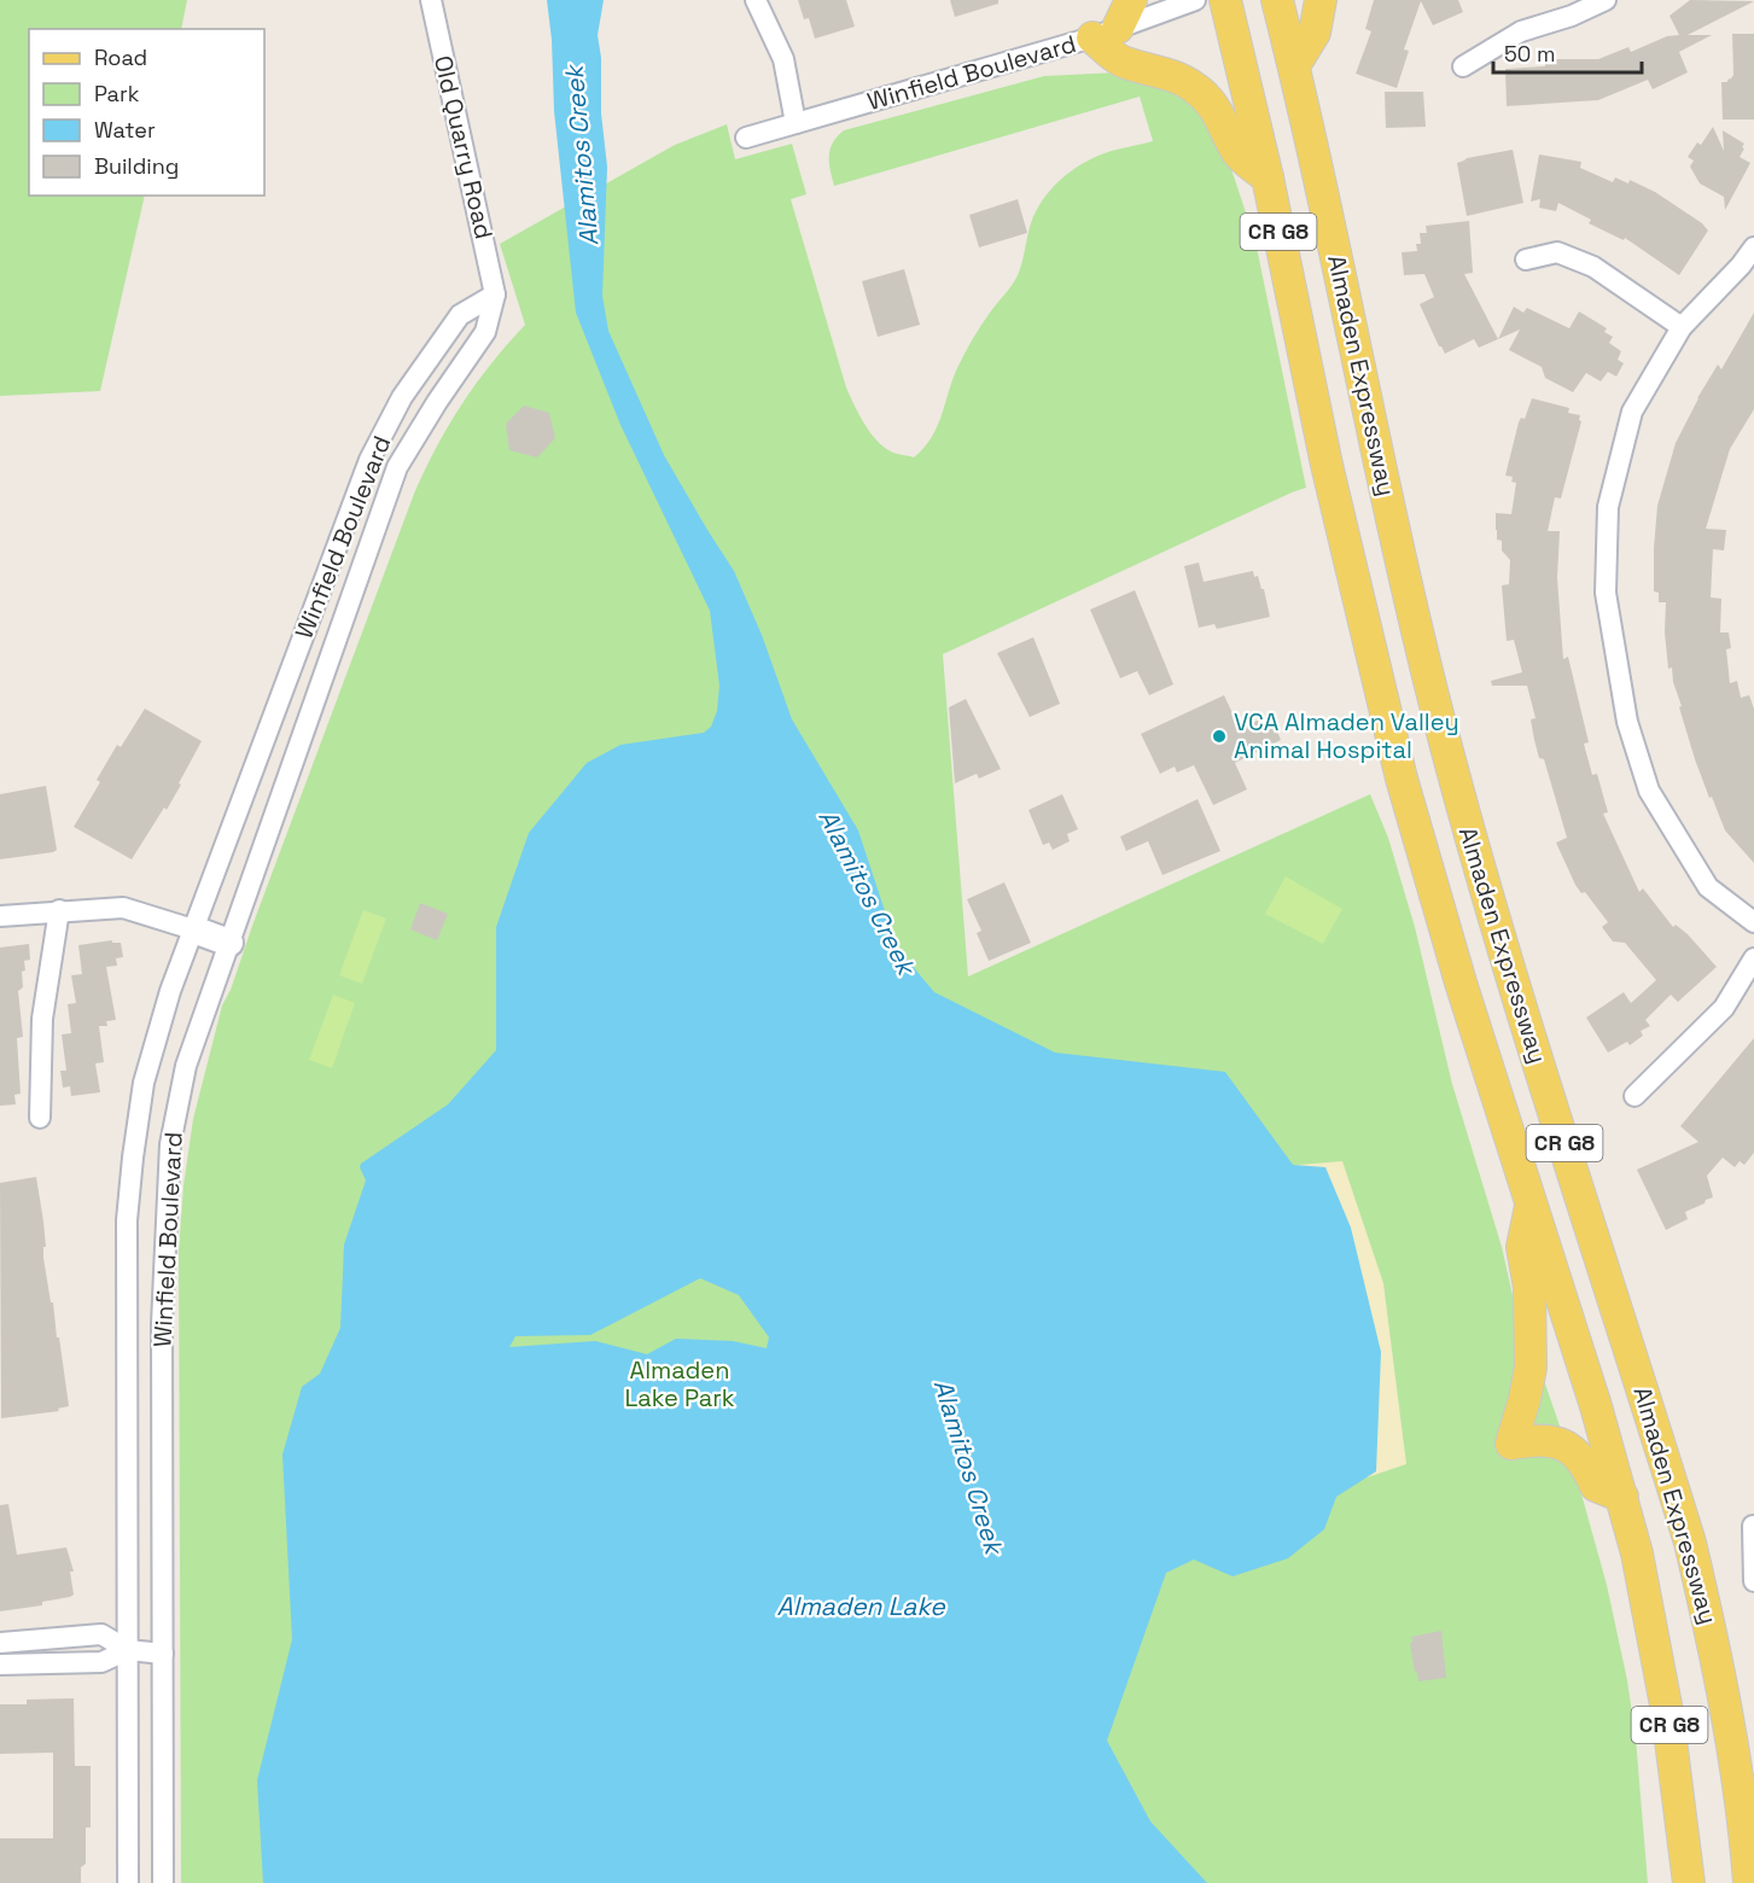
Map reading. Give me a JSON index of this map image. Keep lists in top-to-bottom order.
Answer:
{
  "streets": {
    "main road": ["CR G8", "Almaden Expressway"],
    "street": ["Winfield Boulevard", "Old Quarry Road"]
  },
  "crossings": [
    ["Winfield Boulevard", "Old Quarry Road"]
  ],
  "water": ["Alamitos Creek", "Almaden Lake"],
  "parks": ["Almaden Lake Park"],
  "places": ["VCA Almaden Valley Animal Hospital"],
  "legend": [
    "Road",
    "Park",
    "Water",
    "Building"
  ],
  "scale_bar": "50 m"
}
